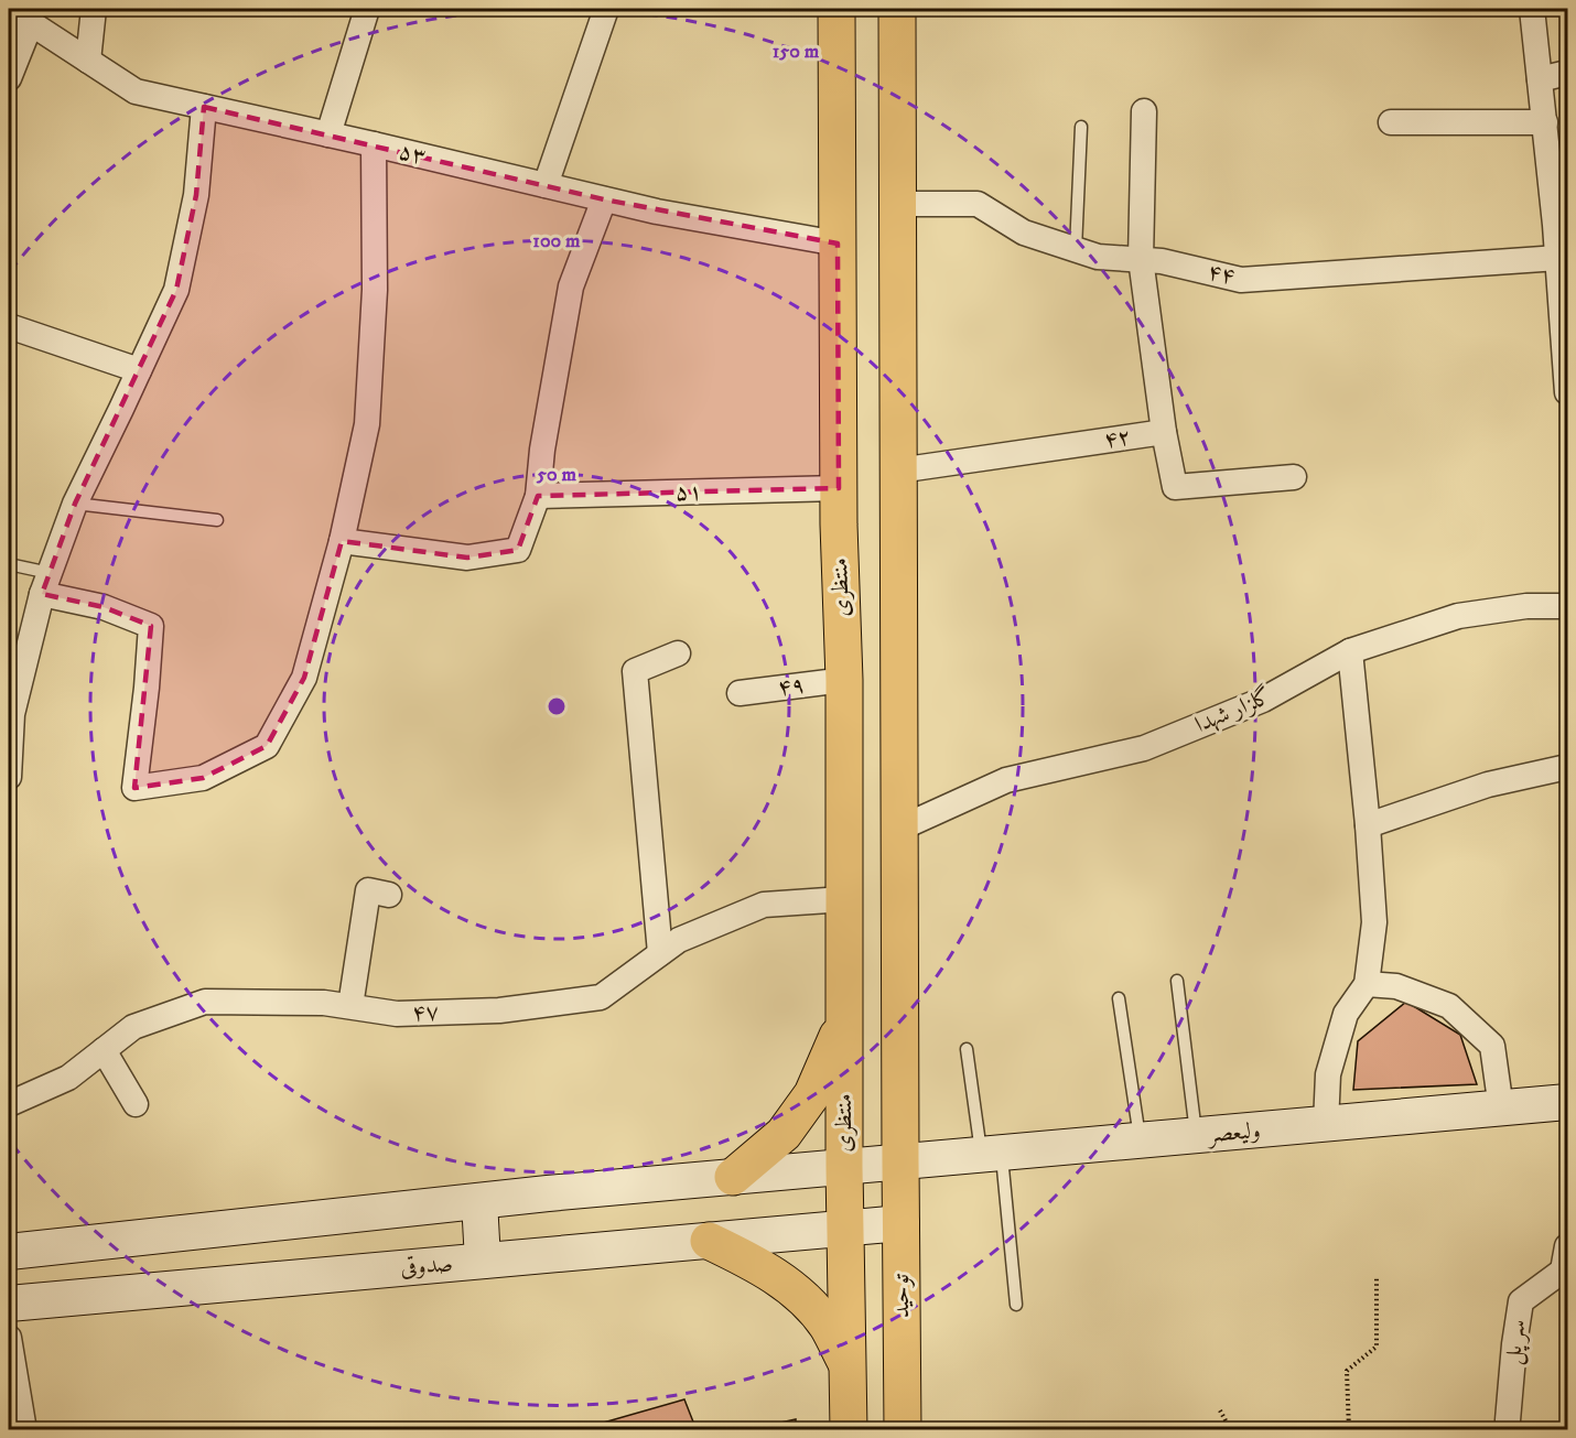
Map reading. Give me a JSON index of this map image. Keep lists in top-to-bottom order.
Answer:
{
  "streets": {
    "main road": [
      "منتظری",
      "ولیعصر",
      "صدوقی",
      "توحید"
    ],
    "street": [
      "۵۳",
      "۴۴",
      "۴۲",
      "۵۱",
      "۴۹",
      "گلزار شهدا",
      "۴۷",
      "سر پل"
    ]
  },
  "crossings": [
    ["۵۳", "منتظری"],
    ["۵۱", "منتظری"],
    ["منتظری", "۴۹"],
    ["منتظری", "۴۷"],
    ["منتظری", "ولیعصر"],
    ["ولیعصر", "توحید"],
    ["صدوقی", "توحید"]
  ],
  "rings": ["150 m", "100 m", "50 m"]
}
